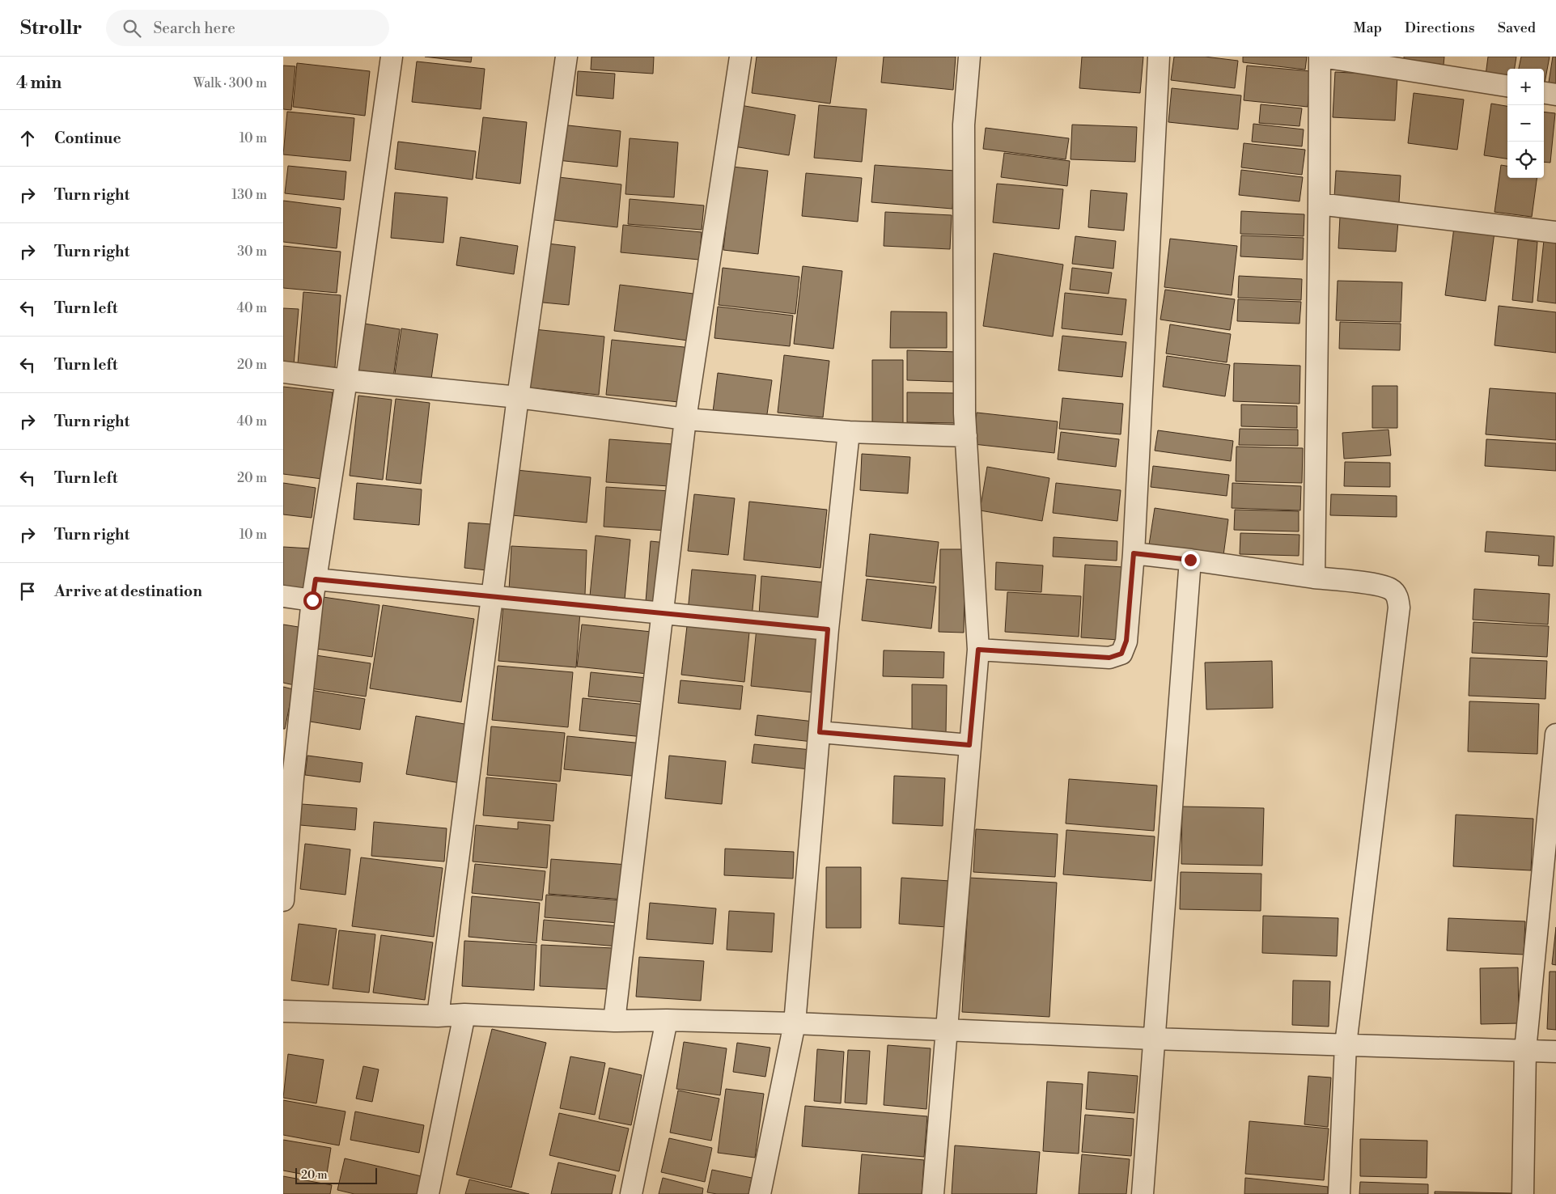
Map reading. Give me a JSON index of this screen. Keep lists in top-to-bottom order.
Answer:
{
  "scale_bar": "20 m",
  "page": {
    "header": "Strollr",
    "search": "Search here",
    "nav": ["Map", "Directions", "Saved"],
    "heading": ["4 min", "Walk · 300 m"],
    "map_buttons": ["+", "−"],
    "list": [
      ["Continue", "10 m"],
      ["Turn right", "130 m"],
      ["Turn right", "30 m"],
      ["Turn left", "40 m"],
      ["Turn left", "20 m"],
      ["Turn right", "40 m"],
      ["Turn left", "20 m"],
      ["Turn right", "10 m"],
      "Arrive at destination"
    ],
    "scale": "20 m"
  }
}
